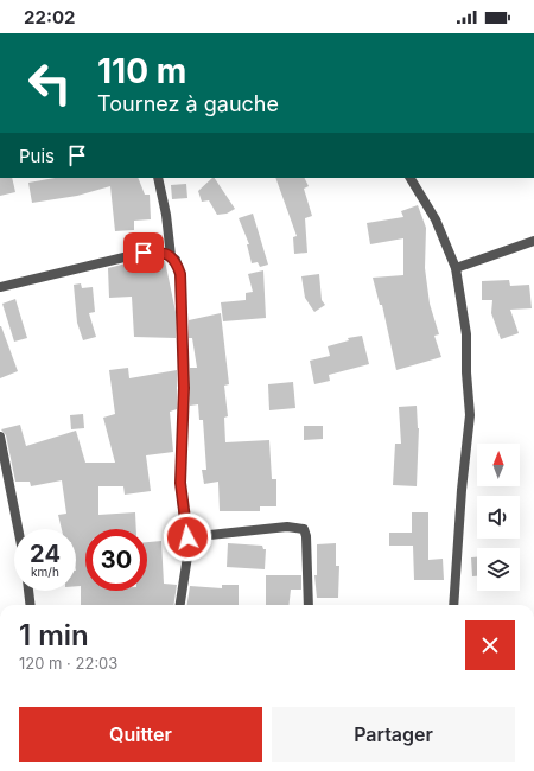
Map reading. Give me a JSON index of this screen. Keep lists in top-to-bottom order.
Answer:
{
  "north": "top",
  "page": {
    "status": "22:02",
    "turn": ["110 m", "Tournez à gauche"],
    "then": "Puis",
    "speed": "24 km/h",
    "limit": "30",
    "heading": ["1 min", "120 m · 22:03"],
    "buttons": ["Quitter", "Partager"]
  }
}
